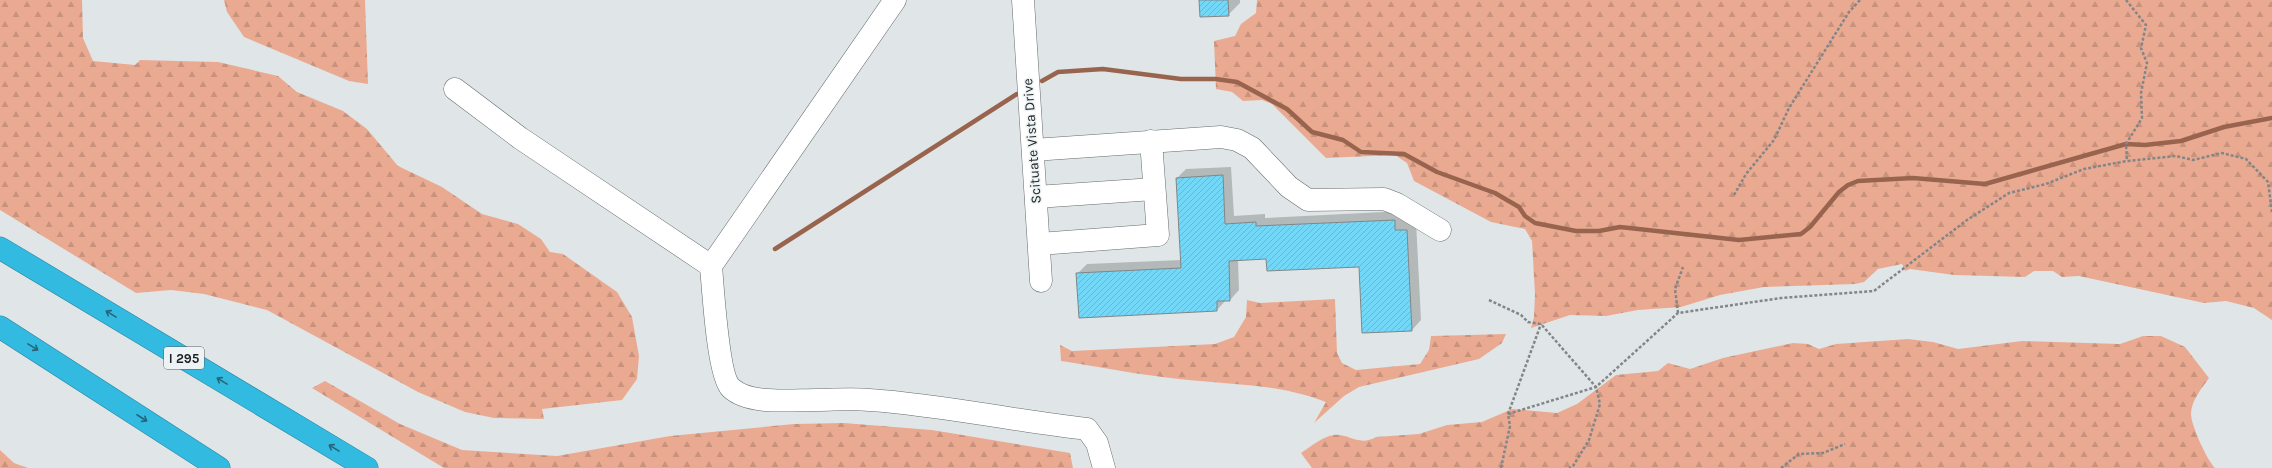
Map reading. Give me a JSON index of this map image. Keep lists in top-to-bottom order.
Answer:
{
  "streets": {
    "highway": ["I 295"],
    "street": ["Scituate Vista Drive"]
  }
}
